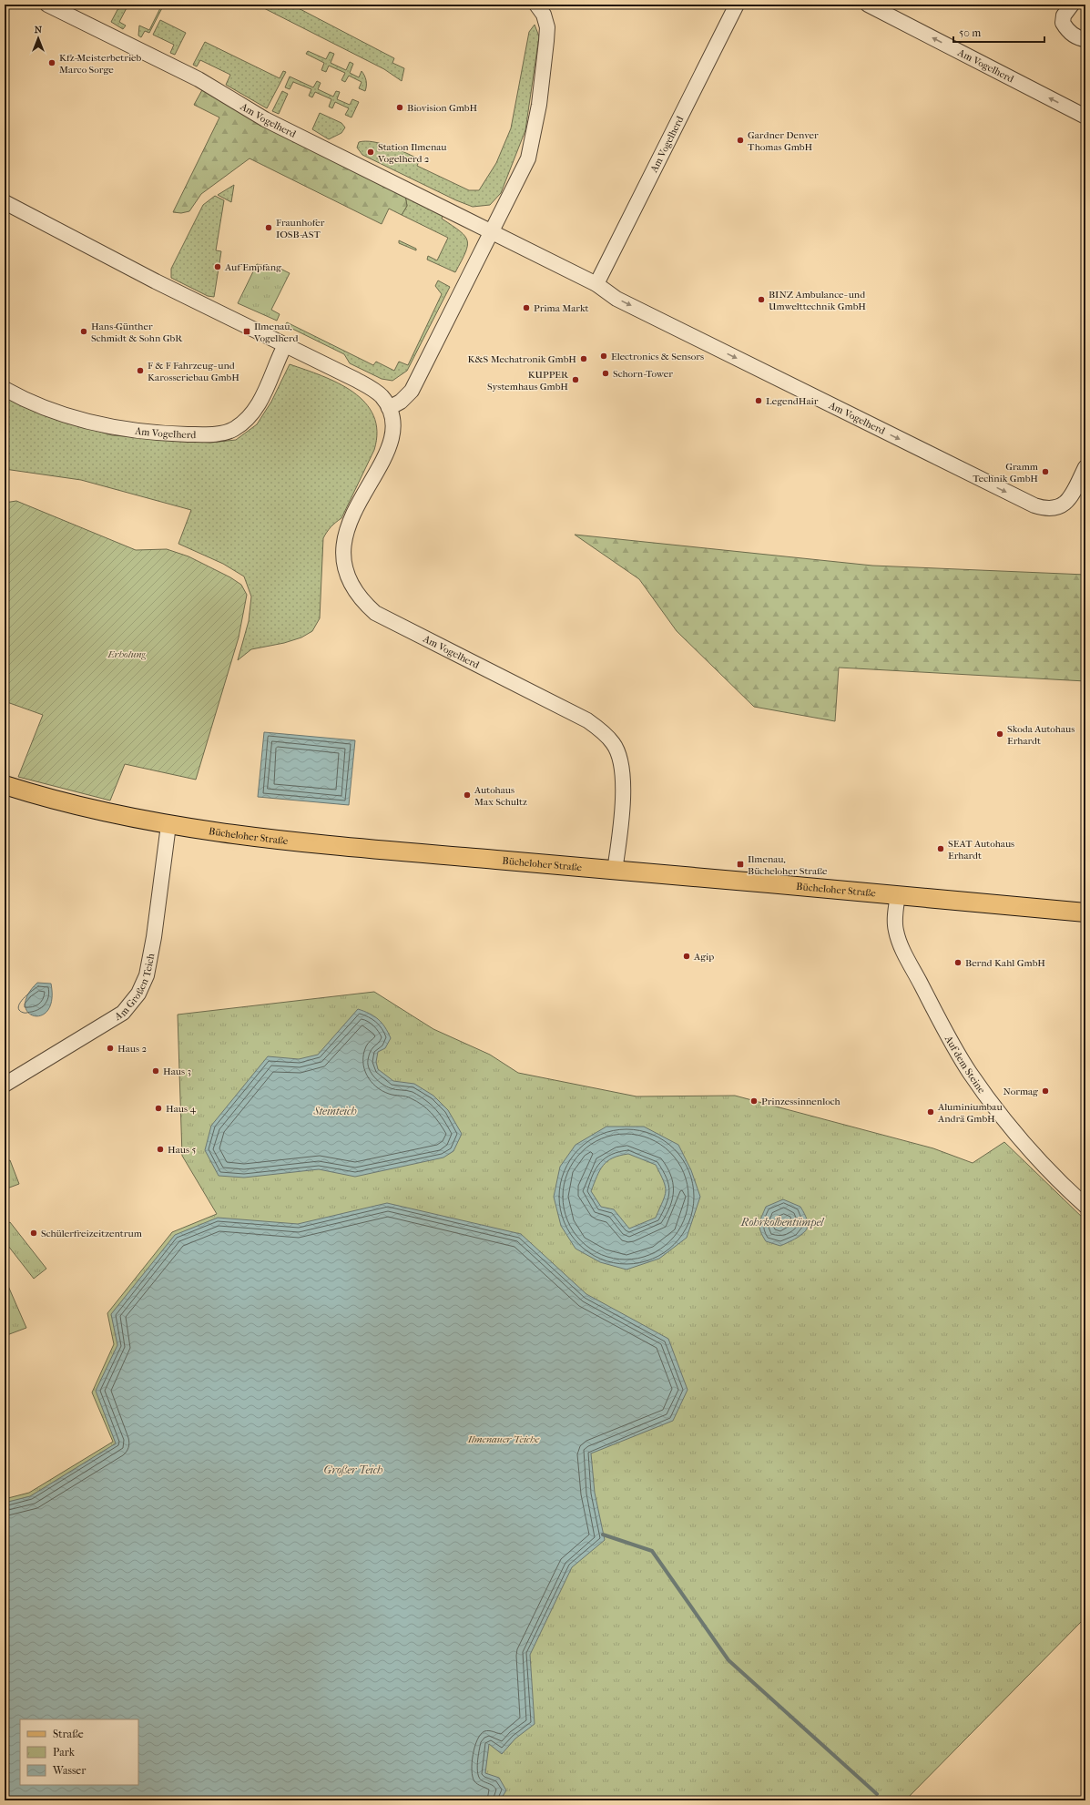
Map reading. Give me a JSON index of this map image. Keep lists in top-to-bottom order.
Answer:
{
  "streets": {
    "main road": ["Bücheloher Straße"],
    "street": ["Am Vogelherd", "Am Großen Teich", "Auf dem Steine"]
  },
  "crossings": [
    ["Am Vogelherd", "Bücheloher Straße"],
    ["Bücheloher Straße", "Am Großen Teich"],
    ["Bücheloher Straße", "Auf dem Steine"]
  ],
  "water": ["Steinteich", "Rohrkolbentümpel", "Großer Teich"],
  "parks": ["Erholung", "Ilmenauer Teiche"],
  "places": {
    "other": [
      "Kfz-Meisterbetrieb Marco Sorge",
      "Biovision GmbH",
      "Gardner Denver Thomas GmbH",
      "Station Ilmenau Vogelherd 2",
      "Fraunhofer IOSB-AST",
      "Auf Empfang",
      "BINZ Ambulance- und Umwelttechnik GmbH",
      "Prima Markt",
      "Hans-Günther Schmidt & Sohn GbR",
      "Electronics & Sensors",
      "K&S Mechatronik GmbH",
      "F & F Fahrzeug- und Karosseriebau GmbH",
      "Schorn-Tower",
      "KUPPER Systemhaus GmbH",
      "LegendHair",
      "Gramm Technik GmbH",
      "Skoda Autohaus Erhardt",
      "Autohaus Max Schultz",
      "SEAT Autohaus Erhardt",
      "Agip",
      "Bernd Kahl GmbH",
      "Haus 2",
      "Haus 3",
      "Normag",
      "Prinzessinnenloch",
      "Haus 4",
      "Aluminiumbau Andrä GmbH",
      "Haus 5",
      "Schülerfreizeitzentrum"
    ],
    "transit": ["Ilmenau, Vogelherd", "Ilmenau, Bücheloher Straße"]
  },
  "legend": ["Straße", "Park", "Wasser"],
  "scale_bar": "50 m",
  "north": "top"
}
